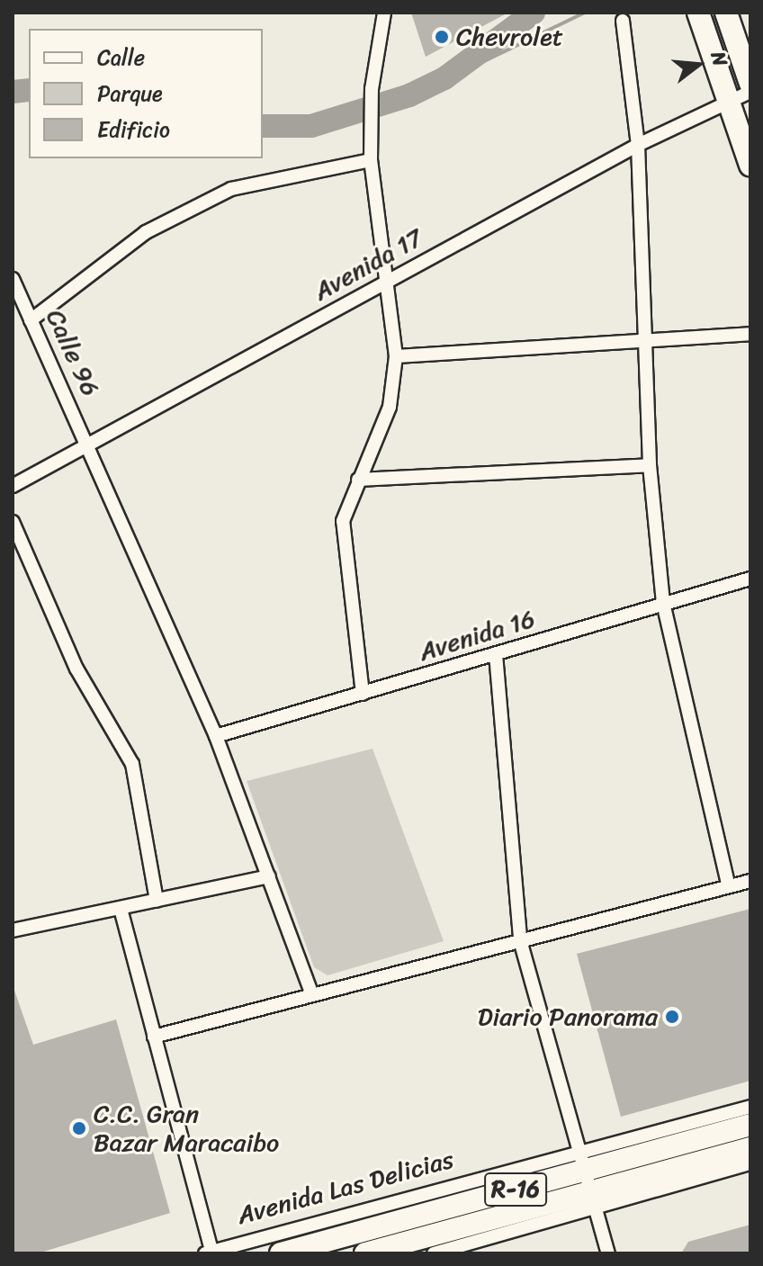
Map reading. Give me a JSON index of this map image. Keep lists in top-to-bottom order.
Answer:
{
  "streets": {
    "main road": ["Avenida Las Delicias", "R-16"],
    "street": ["Avenida 17", "Calle 96", "Avenida 16"]
  },
  "crossings": [
    ["Avenida 17", "Calle 96"],
    ["Calle 96", "Avenida 16"]
  ],
  "places": ["Chevrolet", "Diario Panorama", "C.C. Gran Bazar Maracaibo"],
  "legend": ["Calle", "Parque", "Edificio"],
  "north": "right"
}
